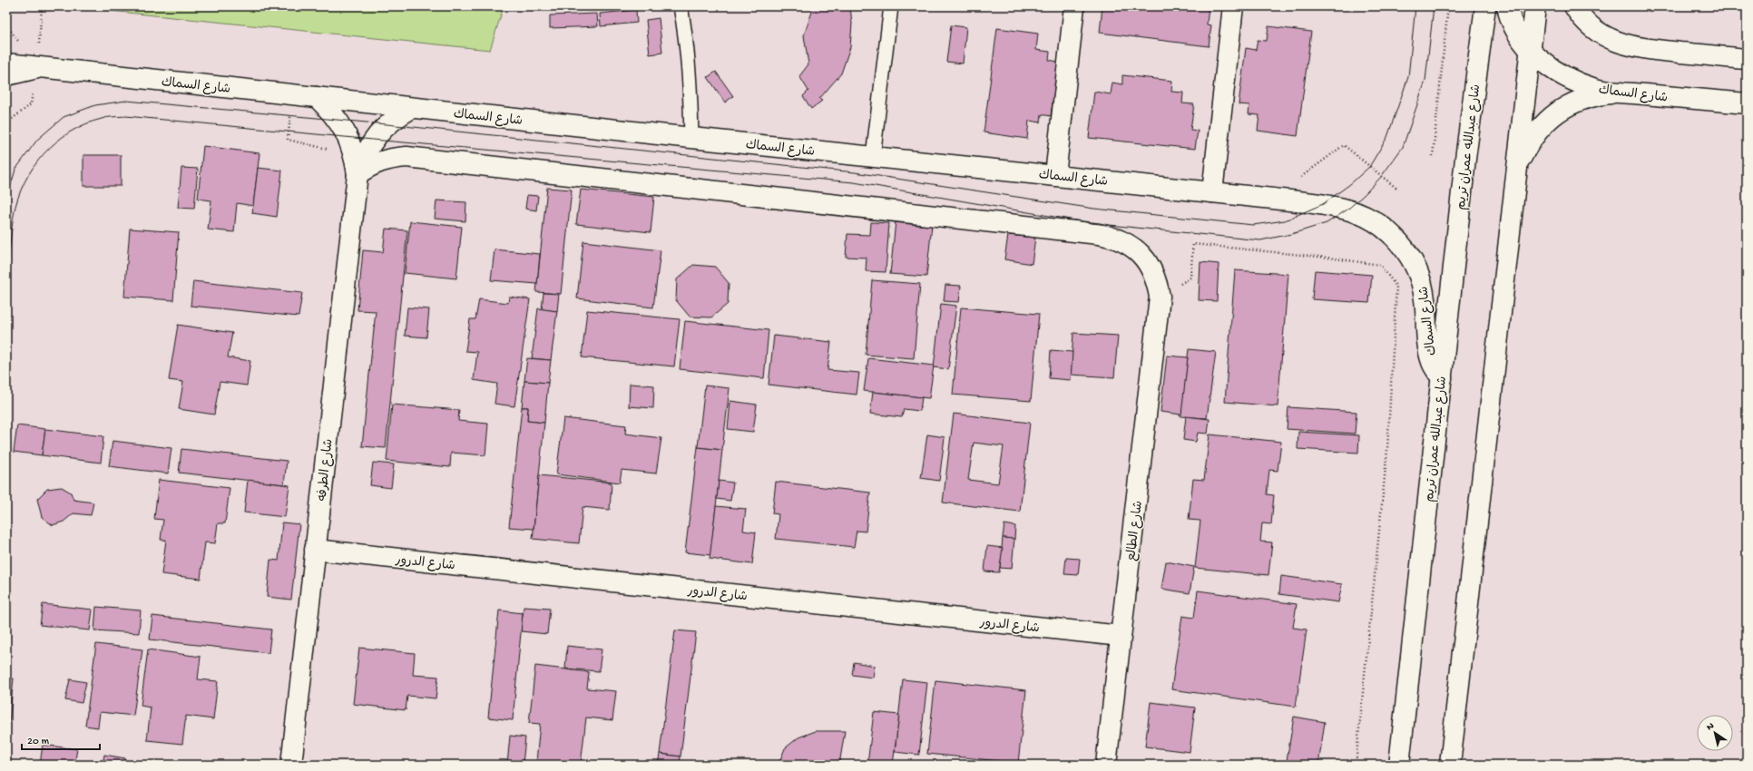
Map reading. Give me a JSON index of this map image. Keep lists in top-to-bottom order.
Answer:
{
  "streets": {
    "street": [
      "شارع السماك",
      "شارع عبدالله عمران تريم",
      "شارع الطرفه",
      "شارع الطالع",
      "شارع الدرور"
    ]
  },
  "crossings": [
    ["شارع السماك", "شارع عبدالله عمران تريم"],
    ["شارع السماك", "شارع الطرفه"],
    ["شارع الطرفه", "شارع الطالع"],
    ["شارع الطرفه", "شارع الدرور"],
    ["شارع الطالع", "شارع الدرور"]
  ],
  "scale_bar": "20 m",
  "north": "top left"
}
